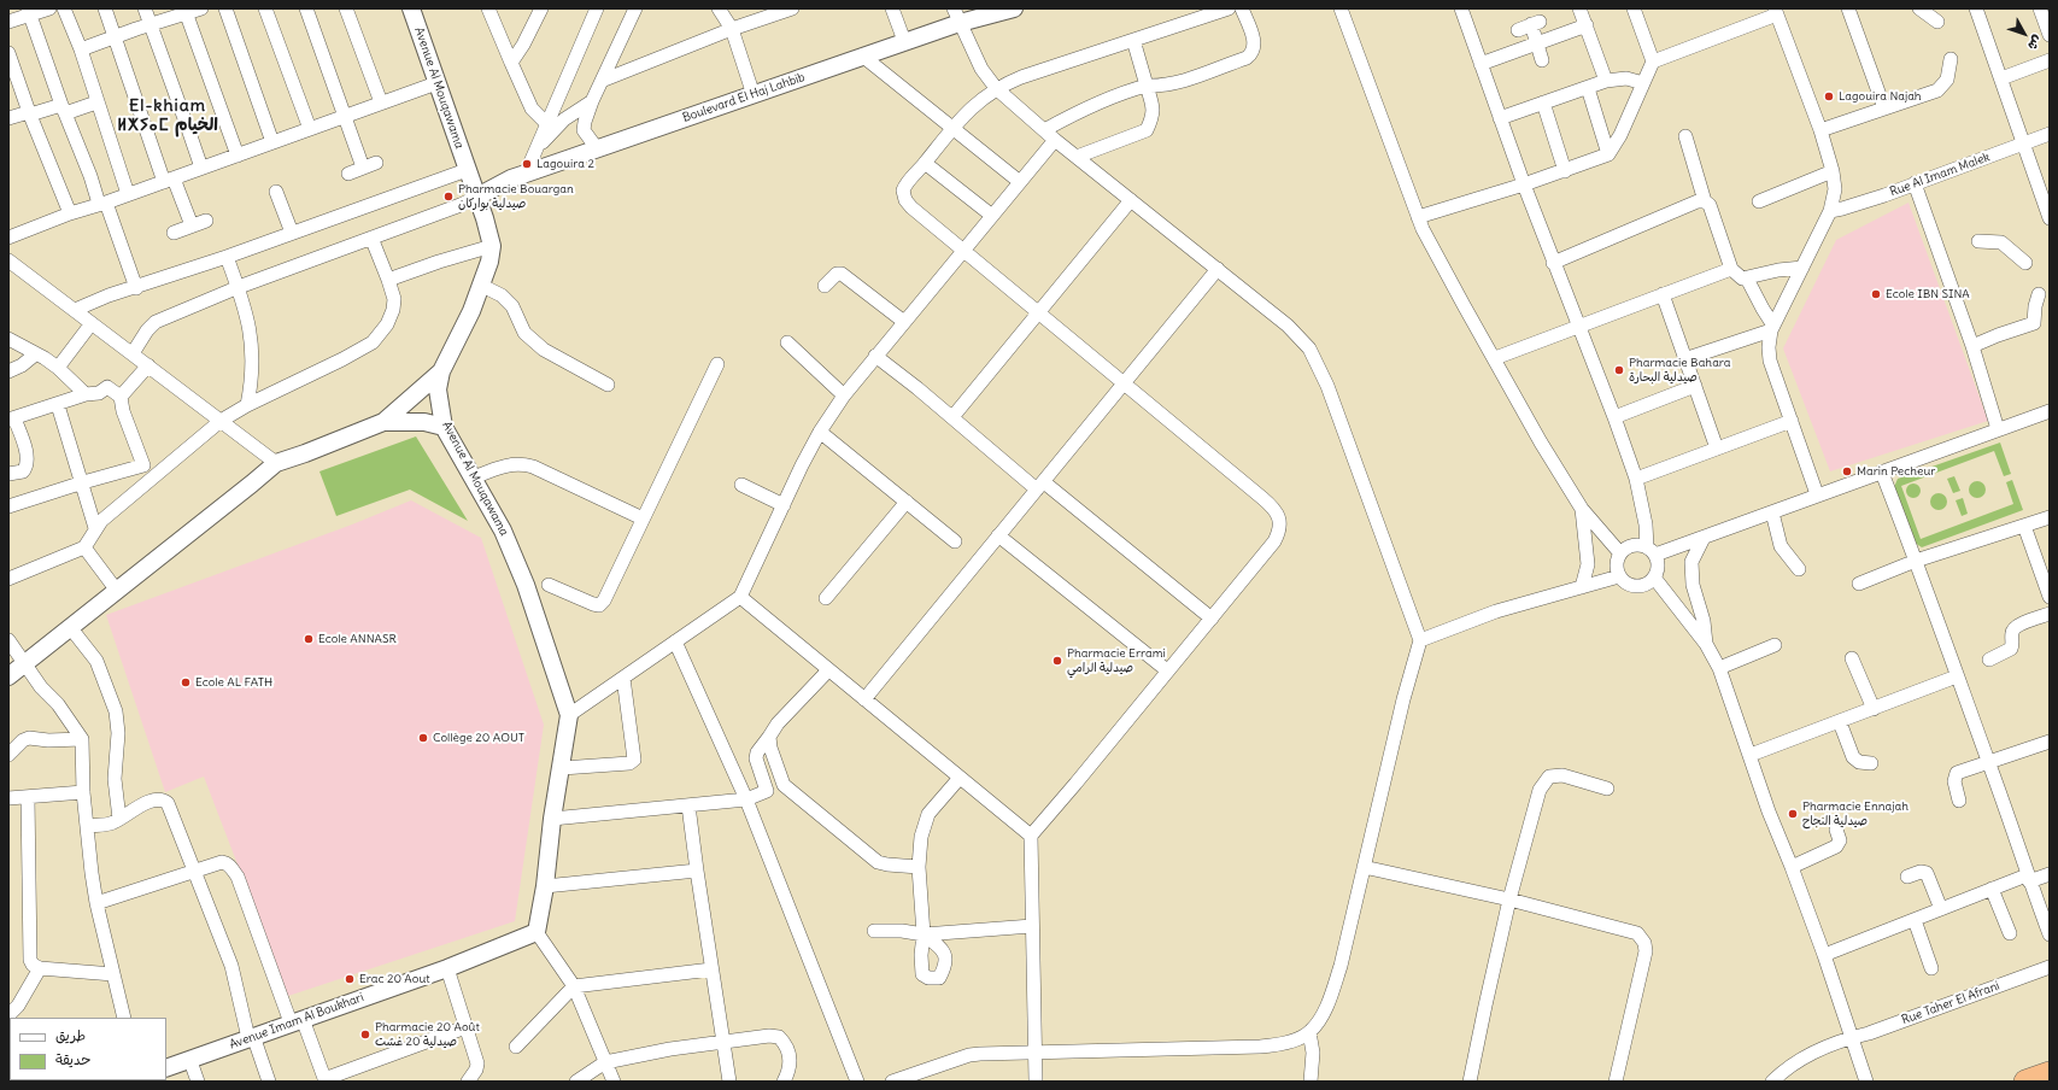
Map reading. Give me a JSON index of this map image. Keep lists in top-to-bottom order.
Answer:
{
  "streets": {
    "street": [
      "Avenue Al Mouqawama",
      "Boulevard El Haj Lahbib",
      "Rue Al Imam Malek",
      "Rue Taher El Afrani",
      "Avenue Imam Al Boukhari"
    ]
  },
  "crossings": [
    ["Avenue Al Mouqawama", "Boulevard El Haj Lahbib"],
    ["Avenue Al Mouqawama", "Avenue Imam Al Boukhari"]
  ],
  "districts": ["El-khiam ⵍⵅⵢⴰⵎ الخيام"],
  "places": [
    "Lagouira Najah",
    "Lagouira 2",
    "Pharmacie Bouargan صيدلية بواركان",
    "Ecole IBN SINA",
    "Pharmacie Bahara صيدلية البحارة",
    "Marin Pecheur",
    "Ecole ANNASR",
    "Pharmacie Errami صيدلية الرامي",
    "Ecole AL FATH",
    "Collège 20 AOUT",
    "Pharmacie Ennajah صيدلية النجاح",
    "Erac 20 Aout",
    "Pharmacie 20 Août صيدلية 20 غشت"
  ],
  "legend": ["طريق", "حديقة"],
  "north": "bottom right"
}
